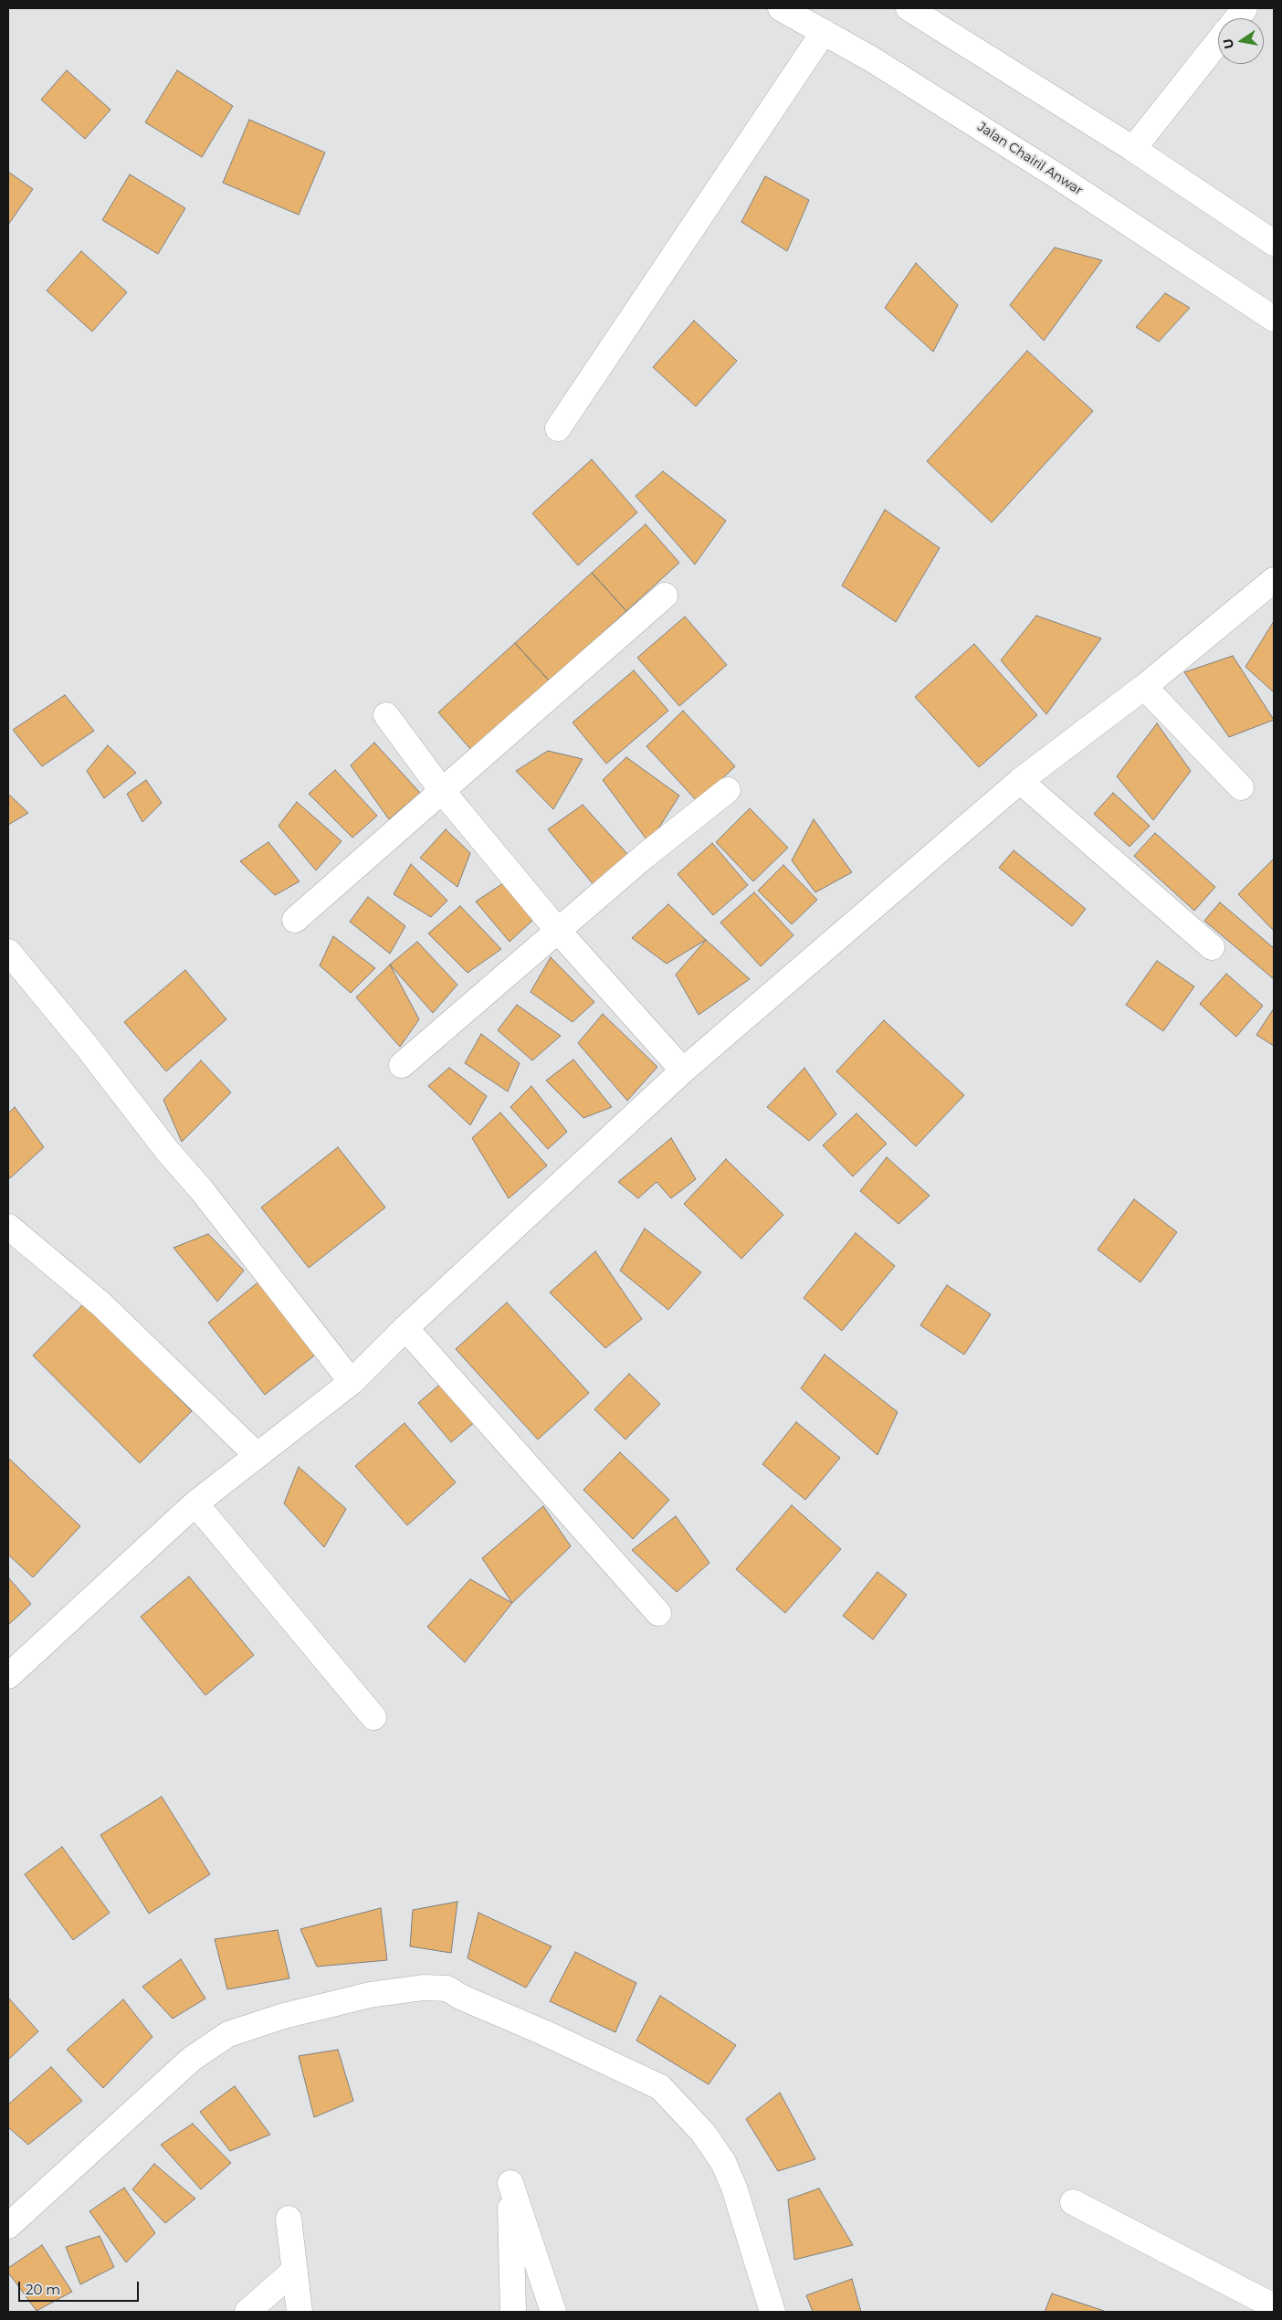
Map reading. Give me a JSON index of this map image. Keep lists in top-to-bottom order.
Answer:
{
  "streets": {
    "street": ["Jalan Chairil Anwar"]
  },
  "scale_bar": "20 m",
  "north": "left"
}
